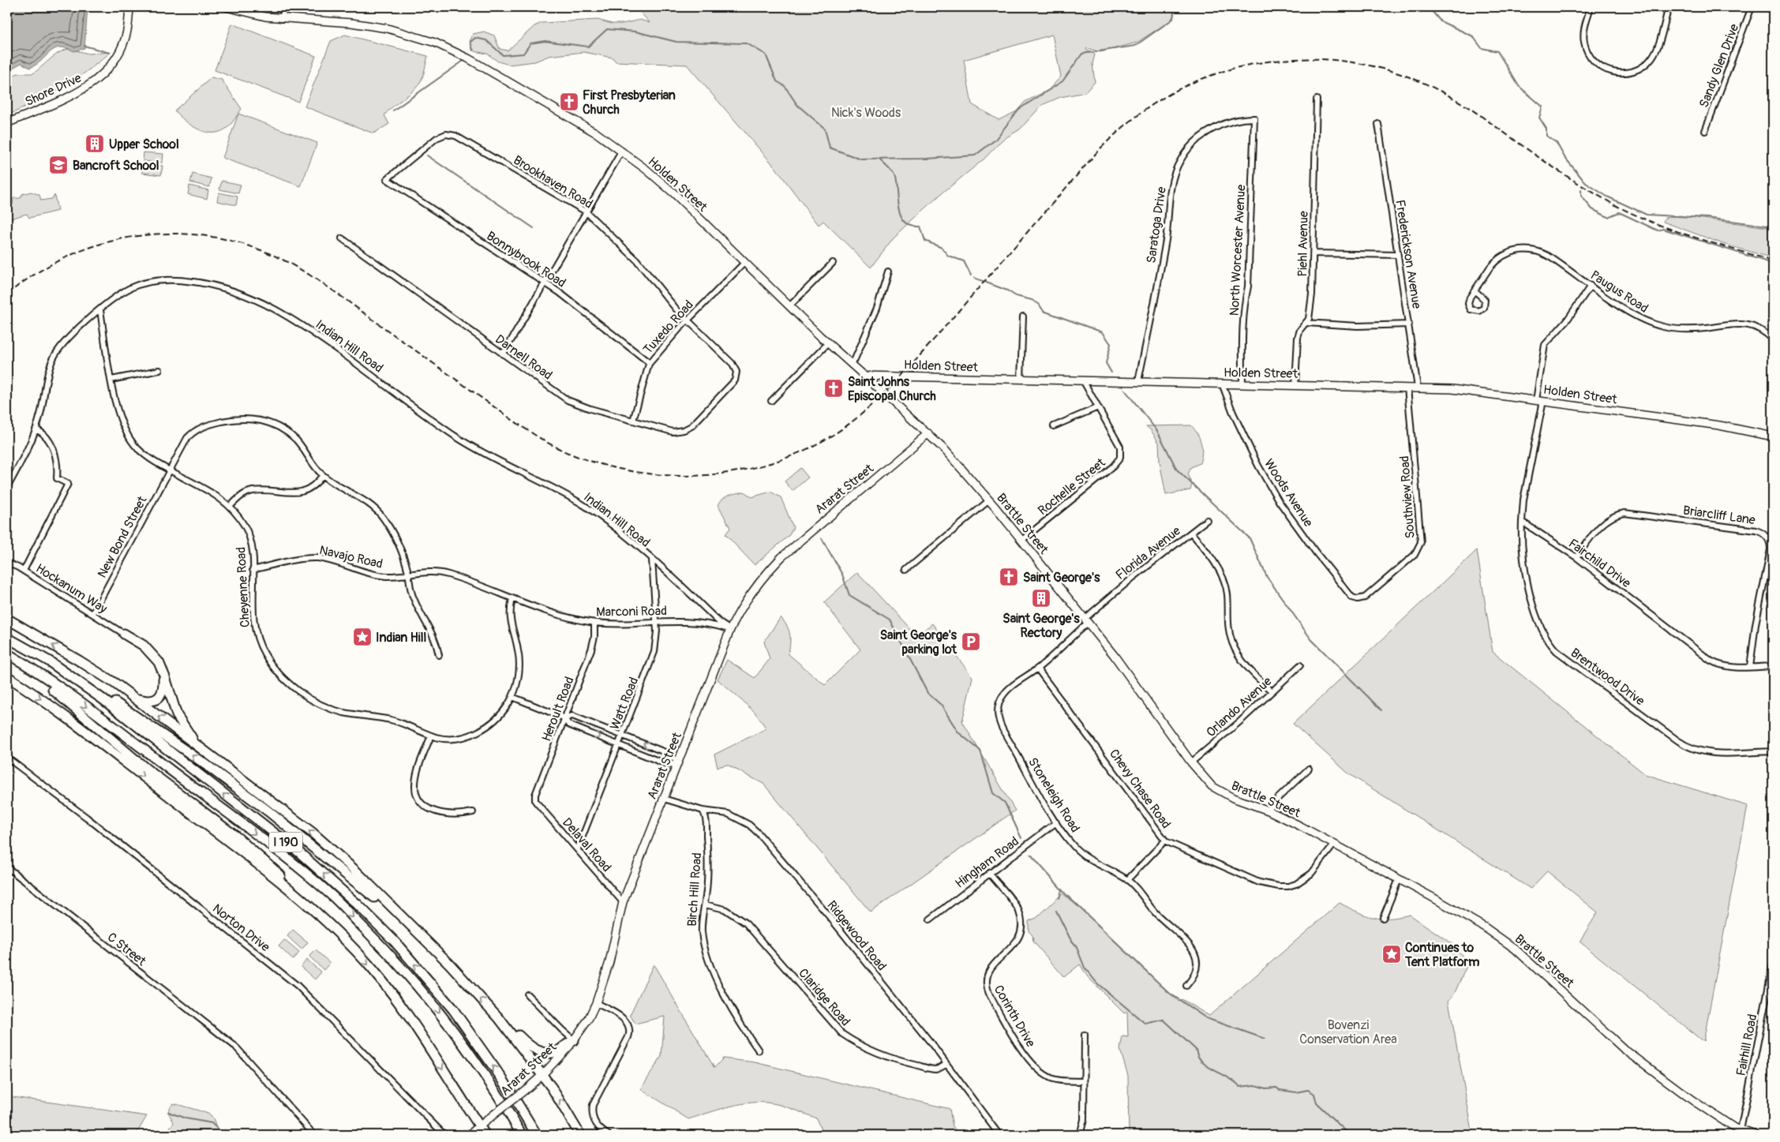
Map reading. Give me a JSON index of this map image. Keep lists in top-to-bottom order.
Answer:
{
  "streets": {
    "highway": ["I 190"],
    "main road": [
      "Shore Drive",
      "Holden Street",
      "Ararat Street",
      "Brattle Street"
    ],
    "street": [
      "Sandy Glen Drive",
      "Brookhaven Road",
      "Saratoga Drive",
      "Piehl Avenue",
      "North Worcester Avenue",
      "Frederickson Avenue",
      "Bonnybrook Road",
      "Paugus Road",
      "Tuxedo Road",
      "Indian Hill Road",
      "Darnell Road",
      "Rochelle Street",
      "Woods Avenue",
      "Southview Road",
      "Briarcliff Lane",
      "New Bond Street",
      "Florida Avenue",
      "Navajo Road",
      "Fairchild Drive",
      "Cheyenne Road",
      "Hockanum Way",
      "Marconi Road",
      "Brentwood Drive",
      "Watt Road",
      "Orlando Avenue",
      "Heroult Road",
      "Chevy Chase Road",
      "Stoneleigh Road",
      "Delaval Road",
      "Hingham Road",
      "Birch Hill Road",
      "Norton Drive",
      "Ridgewood Road",
      "C Street",
      "Claridge Road",
      "Corinth Drive",
      "Fairhill Road"
    ]
  },
  "crossings": [
    ["Brookhaven Road", "Bonnybrook Road"],
    ["Brookhaven Road", "Tuxedo Road"],
    ["Brookhaven Road", "Darnell Road"],
    ["Holden Street", "Saratoga Drive"],
    ["Holden Street", "Piehl Avenue"],
    ["Holden Street", "North Worcester Avenue"],
    ["Holden Street", "Frederickson Avenue"],
    ["Holden Street", "Tuxedo Road"],
    ["Holden Street", "Rochelle Street"],
    ["Holden Street", "Woods Avenue"],
    ["Holden Street", "Southview Road"],
    ["Holden Street", "Brattle Street"],
    ["Saratoga Drive", "North Worcester Avenue"],
    ["Bonnybrook Road", "Tuxedo Road"],
    ["Tuxedo Road", "Darnell Road"],
    ["Indian Hill Road", "Ararat Street"],
    ["Indian Hill Road", "Cheyenne Road"],
    ["Indian Hill Road", "Marconi Road"],
    ["Indian Hill Road", "Watt Road"],
    ["Rochelle Street", "Brattle Street"],
    ["Ararat Street", "Brattle Street"],
    ["Ararat Street", "Marconi Road"],
    ["Ararat Street", "Delaval Road"],
    ["Ararat Street", "Ridgewood Road"],
    ["Woods Avenue", "Southview Road"],
    ["Briarcliff Lane", "Fairchild Drive"],
    ["Brattle Street", "Florida Avenue"],
    ["Brattle Street", "Orlando Avenue"],
    ["Brattle Street", "Chevy Chase Road"],
    ["Brattle Street", "Stoneleigh Road"],
    ["Brattle Street", "Fairhill Road"],
    ["New Bond Street", "Cheyenne Road"],
    ["New Bond Street", "Hockanum Way"],
    ["Florida Avenue", "Stoneleigh Road"],
    ["Navajo Road", "Cheyenne Road"],
    ["Navajo Road", "Marconi Road"],
    ["Fairchild Drive", "Brentwood Drive"],
    ["Cheyenne Road", "Marconi Road"],
    ["Marconi Road", "Watt Road"],
    ["Marconi Road", "Heroult Road"],
    ["Watt Road", "Delaval Road"],
    ["Heroult Road", "Delaval Road"],
    ["Chevy Chase Road", "Stoneleigh Road"],
    ["Stoneleigh Road", "Hingham Road"],
    ["Hingham Road", "Corinth Drive"],
    ["Birch Hill Road", "Ridgewood Road"],
    ["Birch Hill Road", "Claridge Road"],
    ["Ridgewood Road", "Claridge Road"]
  ],
  "parks": ["Nick's Woods", "Bovenzi Conservation Area"],
  "places": {
    "church": ["First Presbyterian Church", "Saint Johns Episcopal Church", "Saint George's"],
    "building": ["Upper School", "Saint George's Rectory"],
    "school or university": ["Bancroft School"],
    "place": ["Indian Hill", "Continues to Tent Platform"],
    "parking": ["Saint George's parking lot"]
  }
}
